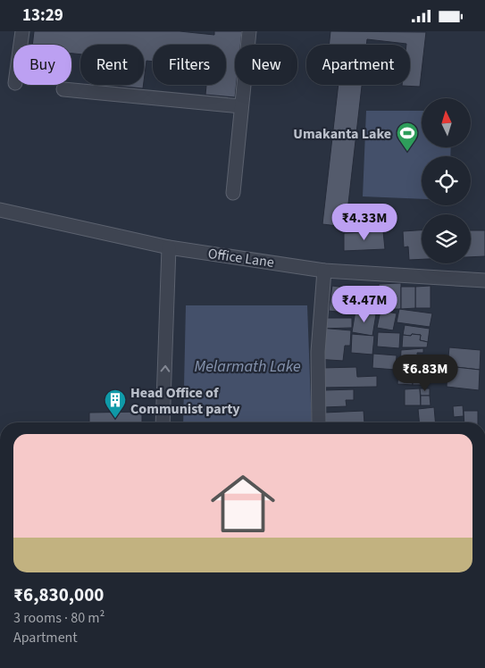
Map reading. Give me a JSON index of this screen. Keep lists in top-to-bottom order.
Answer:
{
  "streets": {
    "street": ["Office Lane"]
  },
  "water": ["Melarmath Lake"],
  "places": {
    "sports": ["Umakanta Lake"],
    "building": ["Head Office of Communist party"]
  },
  "north": "top",
  "page": {
    "status": "13:29",
    "chip": [
      "Buy",
      "Rent",
      "Filters",
      "New",
      "Apartment"
    ],
    "price": ["₹4.33M", "₹4.47M", "₹6.83M"],
    "list": [
      {
        "name": "₹6,830,000",
        "note": "3 rooms · 80 m² · Apartment"
      }
    ]
  }
}
